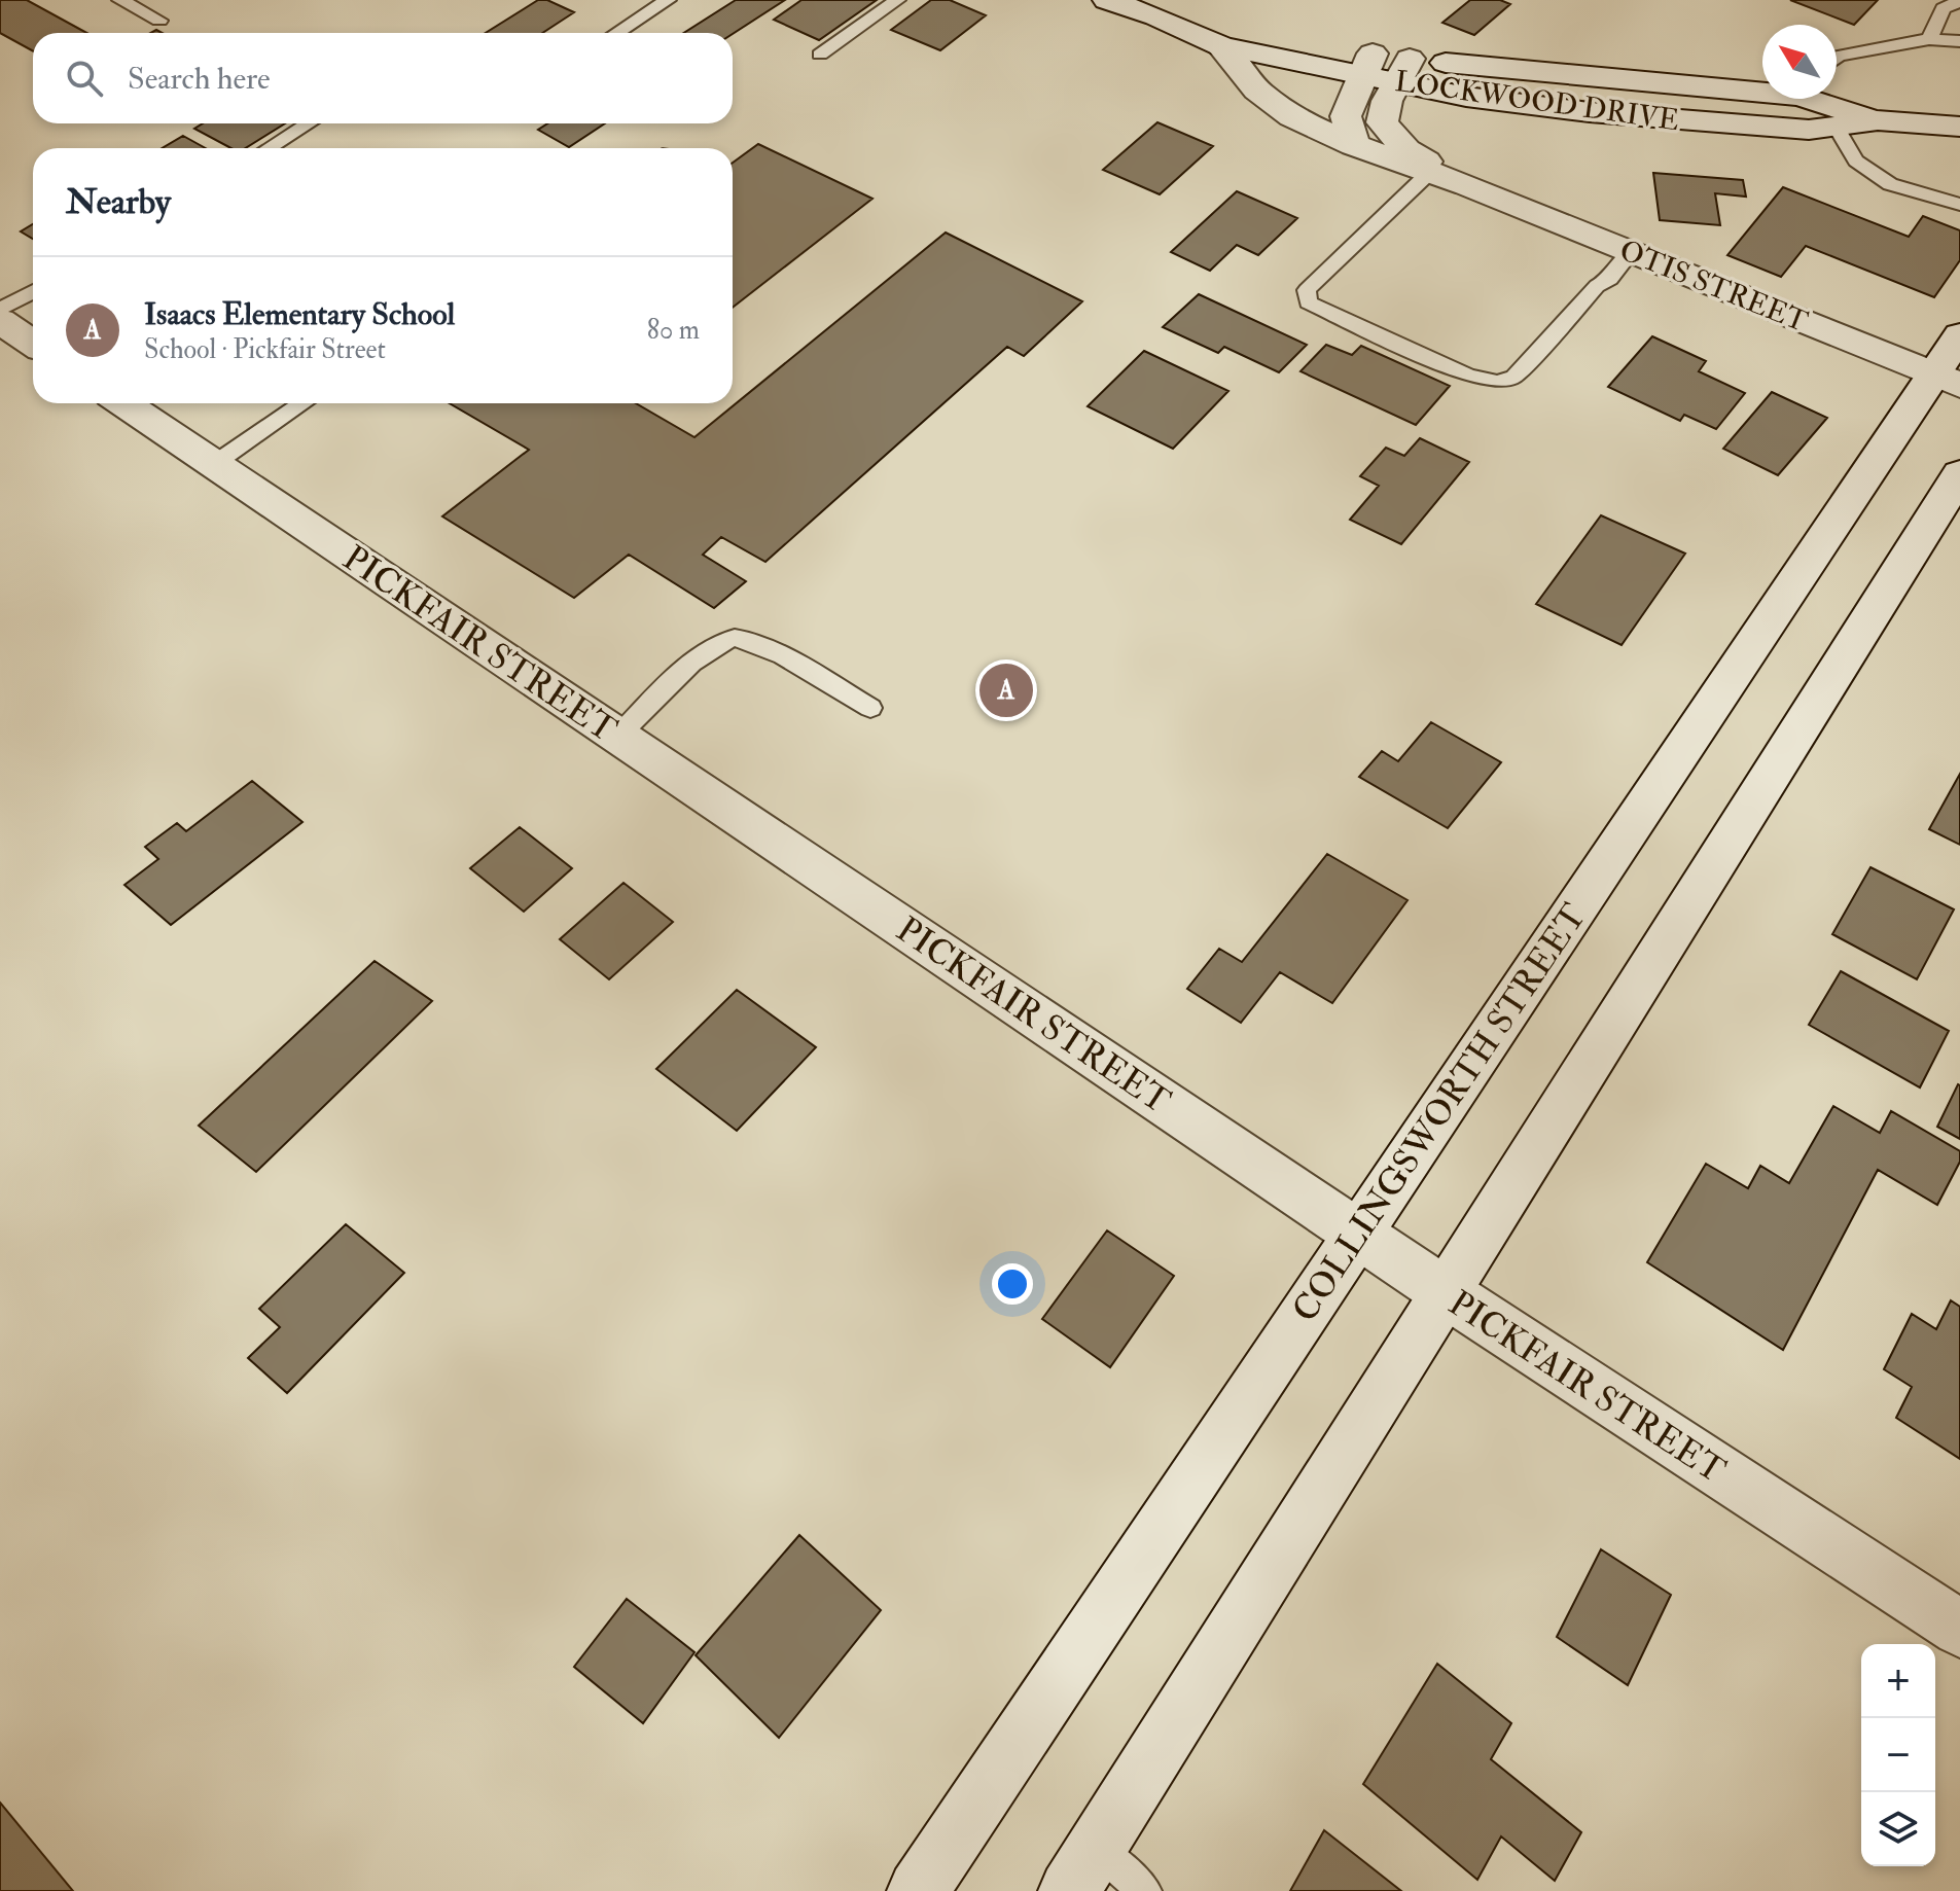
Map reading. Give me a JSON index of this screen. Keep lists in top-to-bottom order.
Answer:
{
  "streets": {
    "main road": [
      "LOCKWOOD DRIVE",
      "OTIS STREET",
      "PICKFAIR STREET",
      "COLLINGSWORTH STREET"
    ]
  },
  "crossings": [
    ["LOCKWOOD DRIVE", "OTIS STREET"],
    ["OTIS STREET", "COLLINGSWORTH STREET"],
    ["PICKFAIR STREET", "COLLINGSWORTH STREET"]
  ],
  "north": "top left",
  "page": {
    "search": "Search here",
    "heading": "Nearby",
    "list": [
      {
        "mark": "A",
        "name": "Isaacs Elementary School",
        "note": "School · Pickfair Street",
        "value": "80 m"
      }
    ],
    "pins": "A",
    "map_buttons": ["+", "−"]
  }
}
